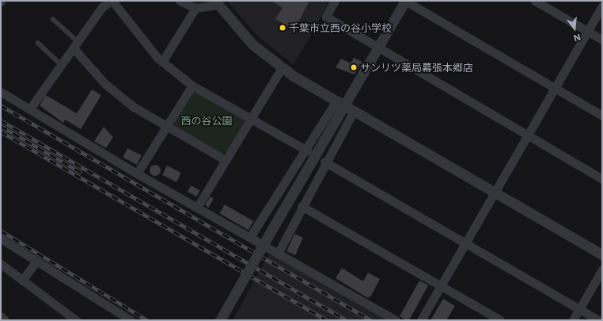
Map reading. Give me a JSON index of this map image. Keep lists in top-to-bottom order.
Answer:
{
  "parks": ["西の谷公園"],
  "places": ["千葉市立西の谷小学校", "サンリツ薬局幕張本郷店"],
  "north": "bottom"
}
